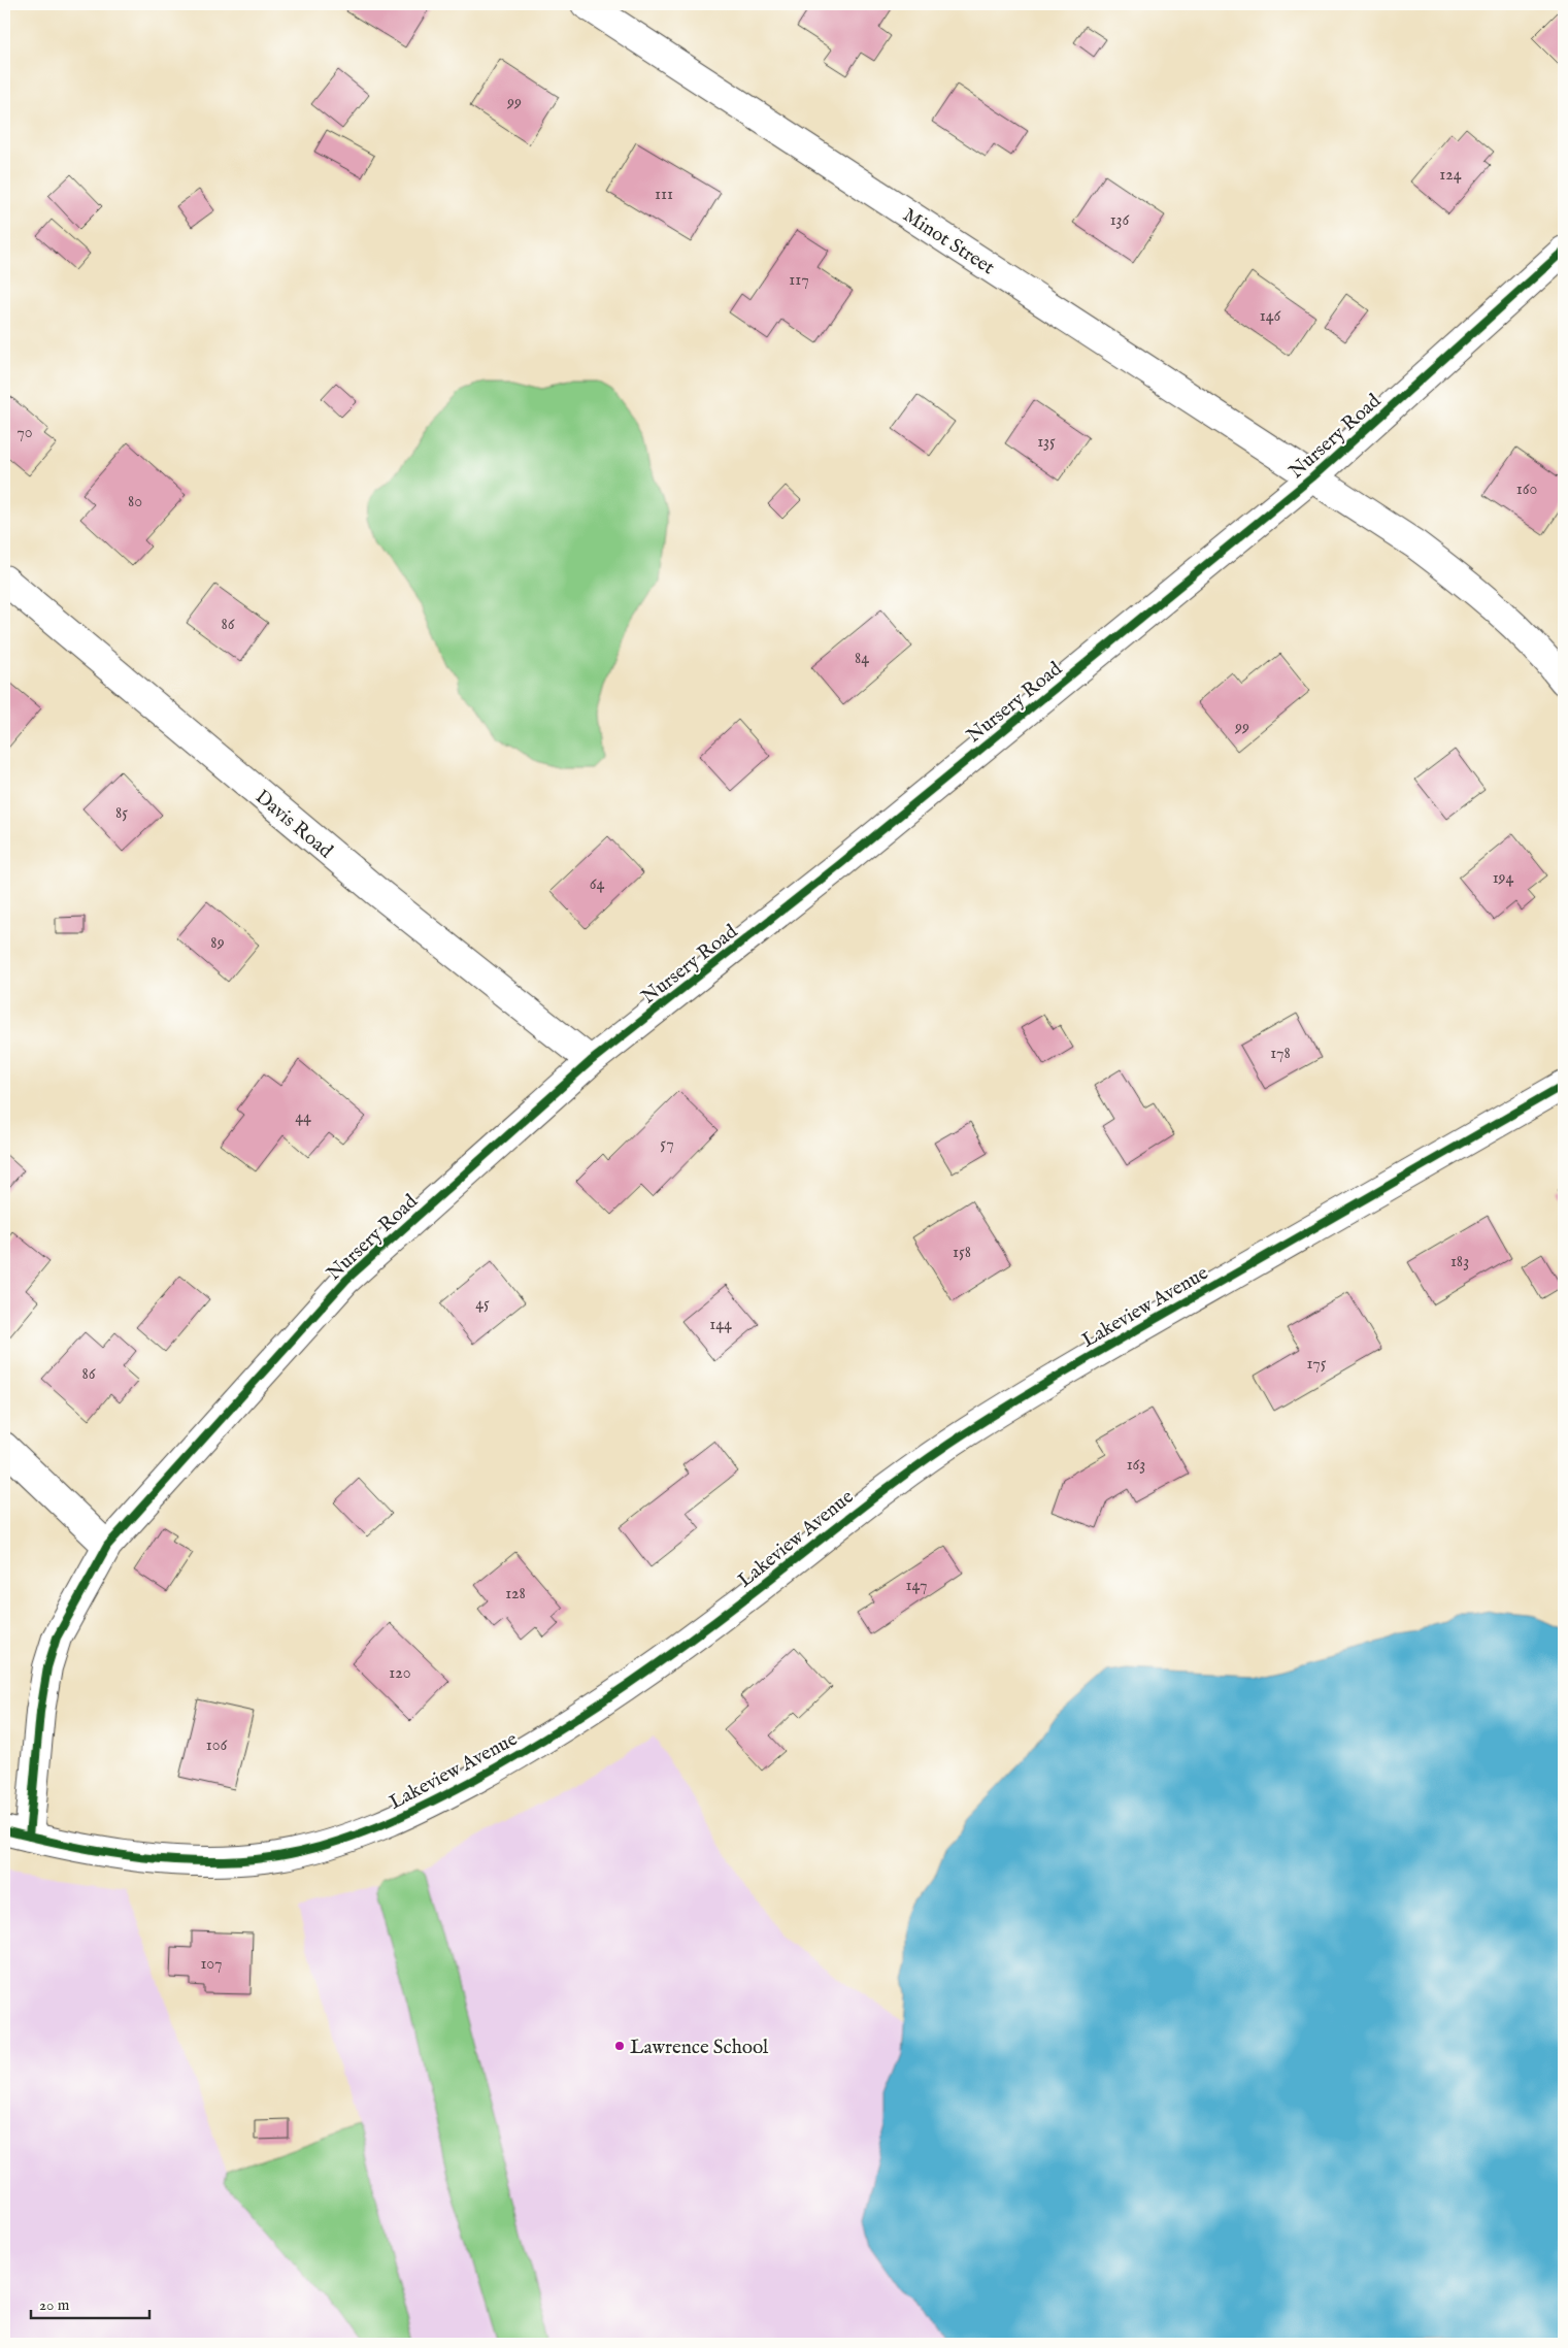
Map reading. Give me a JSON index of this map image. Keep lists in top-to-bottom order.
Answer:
{
  "streets": {
    "street": [
      "Minot Street",
      "Nursery Road",
      "Davis Road",
      "Lakeview Avenue"
    ]
  },
  "crossings": [
    ["Minot Street", "Nursery Road"],
    ["Nursery Road", "Davis Road"],
    ["Nursery Road", "Lakeview Avenue"]
  ],
  "places": ["Lawrence School"],
  "house_numbers": [
    "99",
    "124",
    "111",
    "136",
    "117",
    "146",
    "70",
    "135",
    "160",
    "80",
    "86",
    "84",
    "99",
    "85",
    "194",
    "64",
    "89",
    "178",
    "44",
    "57",
    "158",
    "183",
    "45",
    "144",
    "175",
    "86",
    "163",
    "147",
    "128",
    "120",
    "106",
    "107"
  ],
  "scale_bar": "20 m"
}
